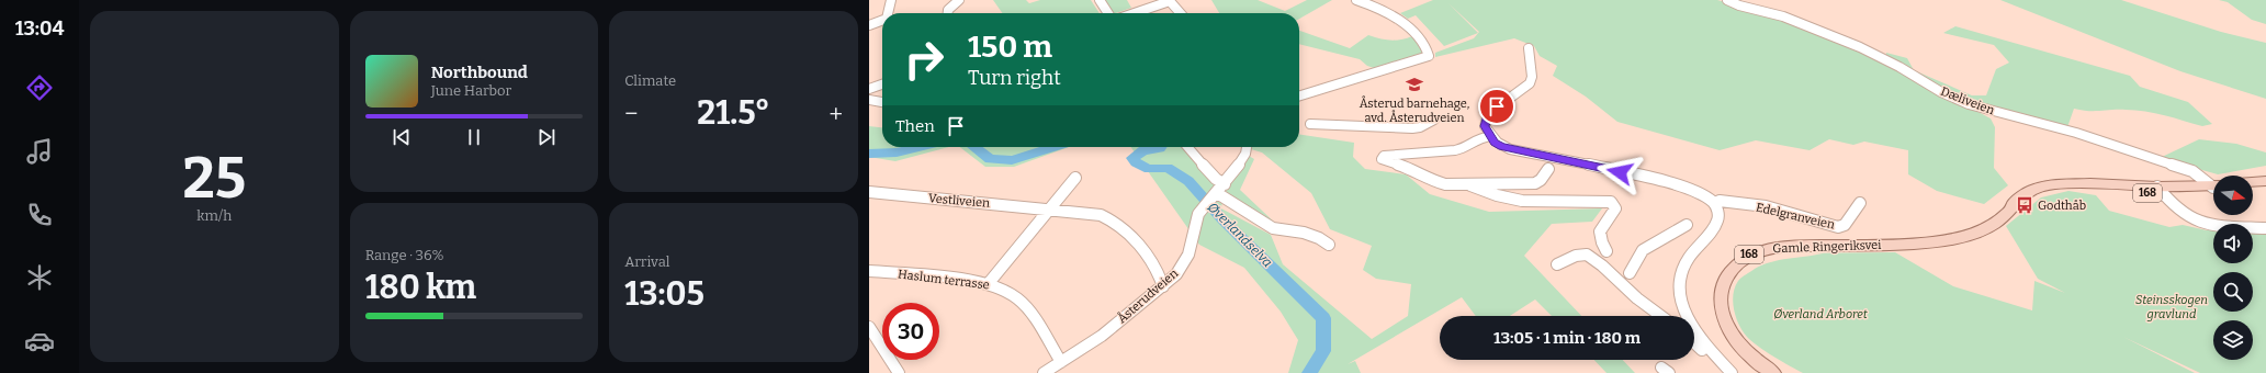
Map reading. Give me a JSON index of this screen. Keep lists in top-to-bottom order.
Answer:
{
  "streets": {
    "main road": ["168", "Gamle Ringeriksvei"],
    "street": [
      "Dæliveien",
      "Vestliveien",
      "Edelgranveien",
      "Haslum terrasse",
      "Åsterudveien"
    ]
  },
  "crossings": [
    ["Dæliveien", "Gamle Ringeriksvei"],
    ["Vestliveien", "Åsterudveien"],
    ["Haslum terrasse", "Åsterudveien"]
  ],
  "water": ["Øverlandselva"],
  "parks": ["Steinsskogen gravlund", "Øverland Arboret"],
  "places": {
    "school or university": ["Åsterud barnehage, avd. Åsterudveien"],
    "bus stop": ["Godthåb"]
  },
  "north": "right",
  "page": {
    "tabs": "13:04",
    "tile": [
      ["25", "km/h"],
      "Climate",
      ["Range · 36%", "180 km"],
      ["Arrival", "13:05"]
    ],
    "turn": ["150 m", "Turn right"],
    "song": ["Northbound", "June Harbor"],
    "heat": ["−", "21.5°", "+"],
    "then": "Then",
    "limit": "30",
    "trip": "13:05 · 1 min · 180 m"
  }
}
